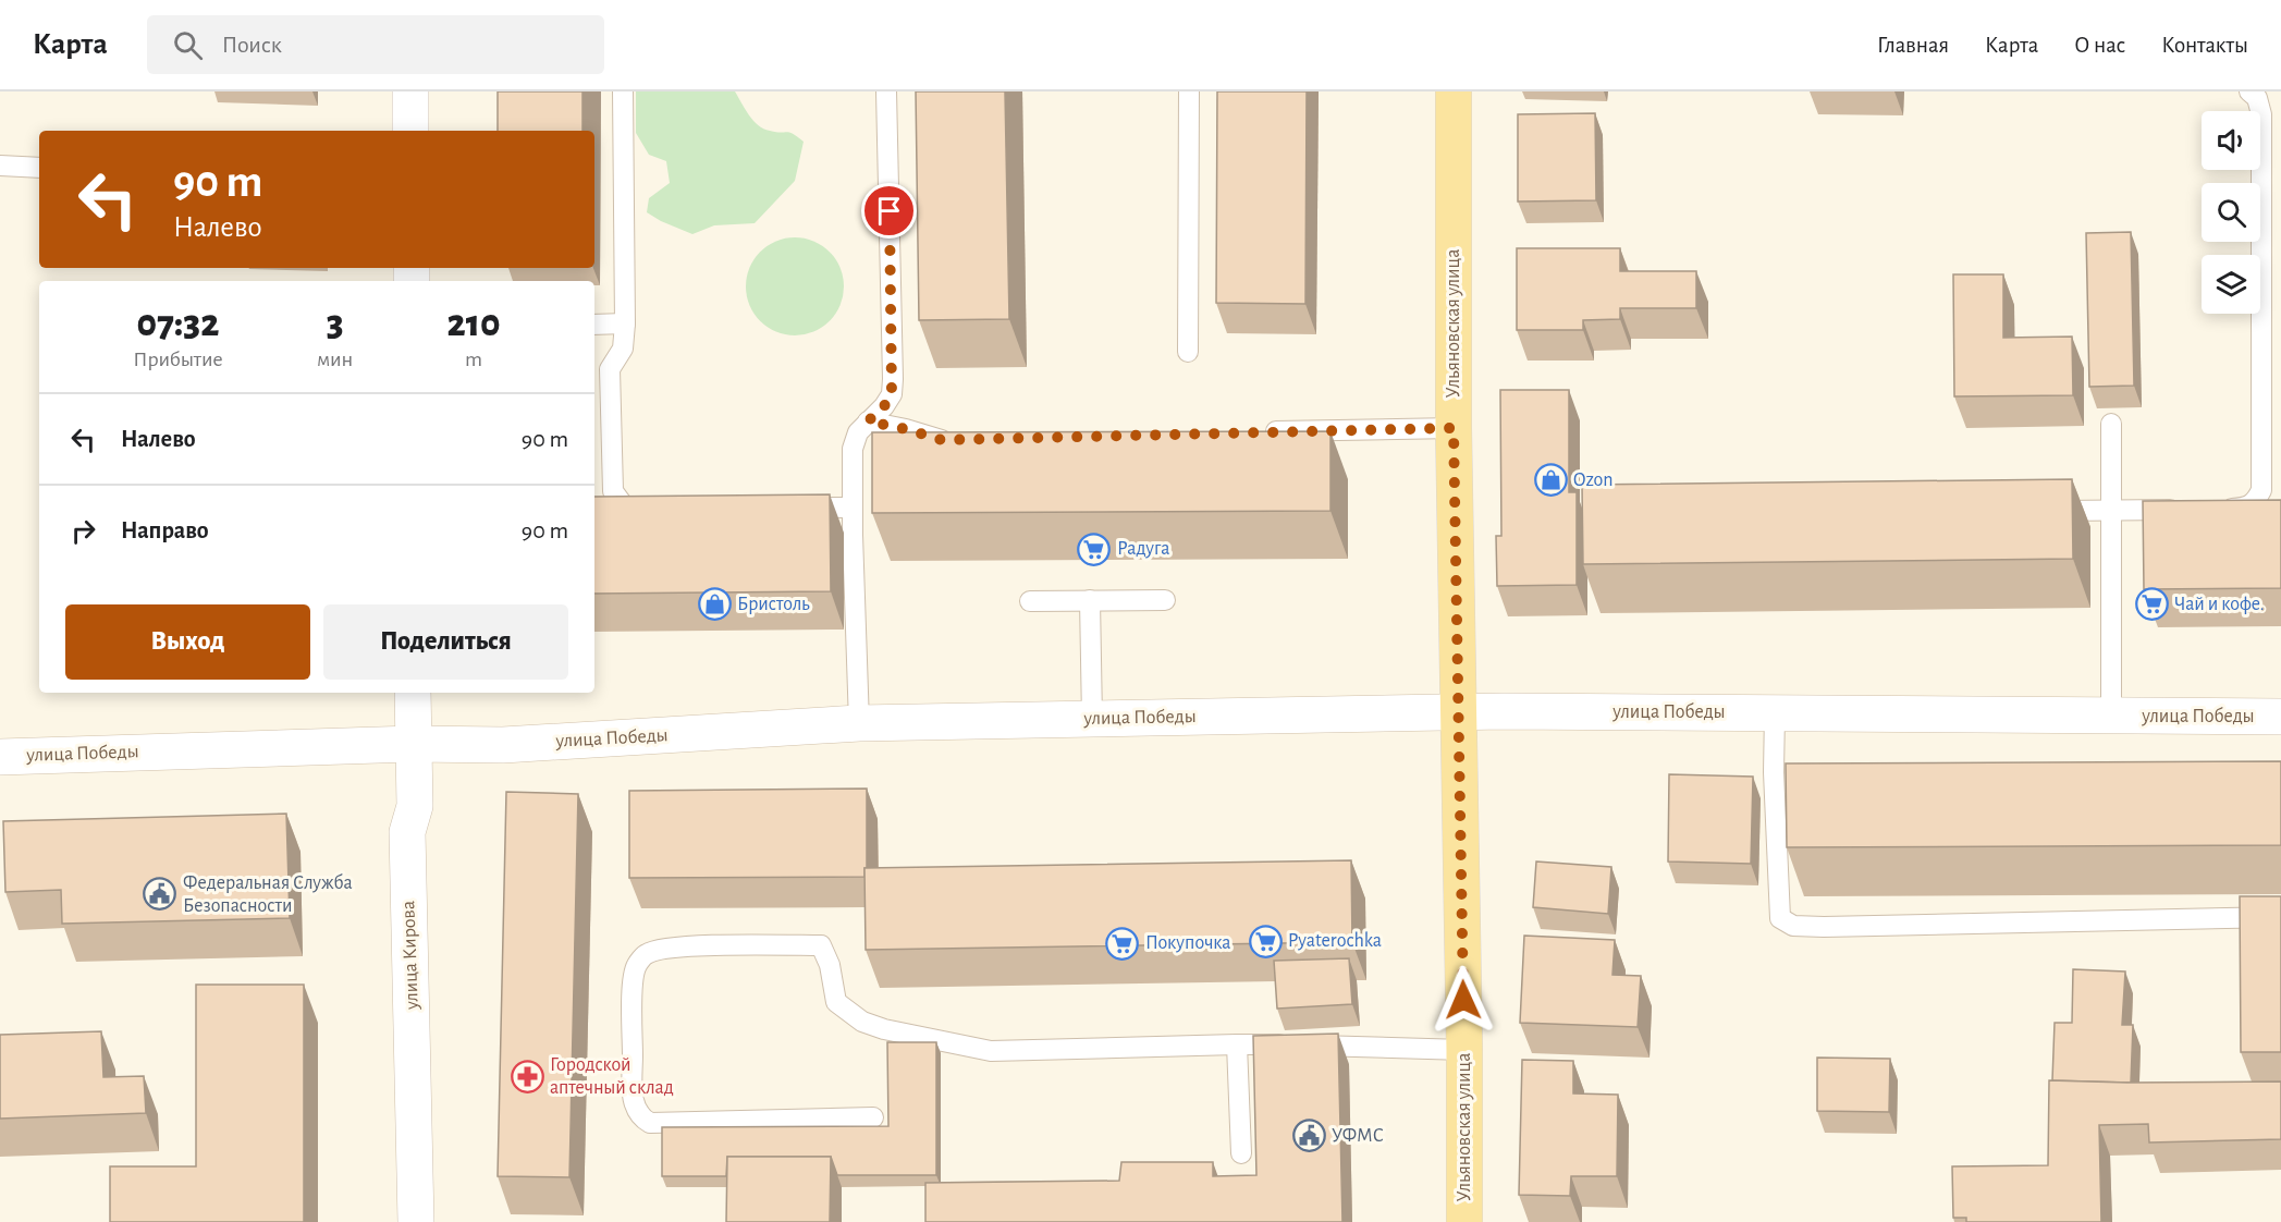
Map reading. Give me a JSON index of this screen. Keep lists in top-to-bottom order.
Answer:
{
  "streets": {
    "main road": ["Ульяновская улица", "улица Победы", "улица Кирова"]
  },
  "crossings": [
    ["Ульяновская улица", "улица Победы"],
    ["улица Победы", "улица Кирова"]
  ],
  "places": {
    "shop": ["Ozon", "Бристоль"],
    "supermarket": [
      "Радуга",
      "Чай и кофе.",
      "Pyaterochka",
      "Покупочка"
    ],
    "public building": ["Федеральная Служба Безопасности", "УФМС"],
    "pharmacy": ["Городской аптечный склад"]
  },
  "page": {
    "header": "Карта",
    "search": "Поиск",
    "nav": [
      "Главная",
      "Карта",
      "О нас",
      "Контакты"
    ],
    "turn": ["90 m", "Налево"],
    "eta": [
      "07:32",
      "Прибытие",
      "3",
      "мин",
      "210",
      "m"
    ],
    "list": [
      {
        "name": "Налево",
        "value": "90 m"
      },
      {
        "name": "Направо",
        "value": "90 m"
      }
    ],
    "buttons": ["Выход", "Поделиться"]
  }
}
